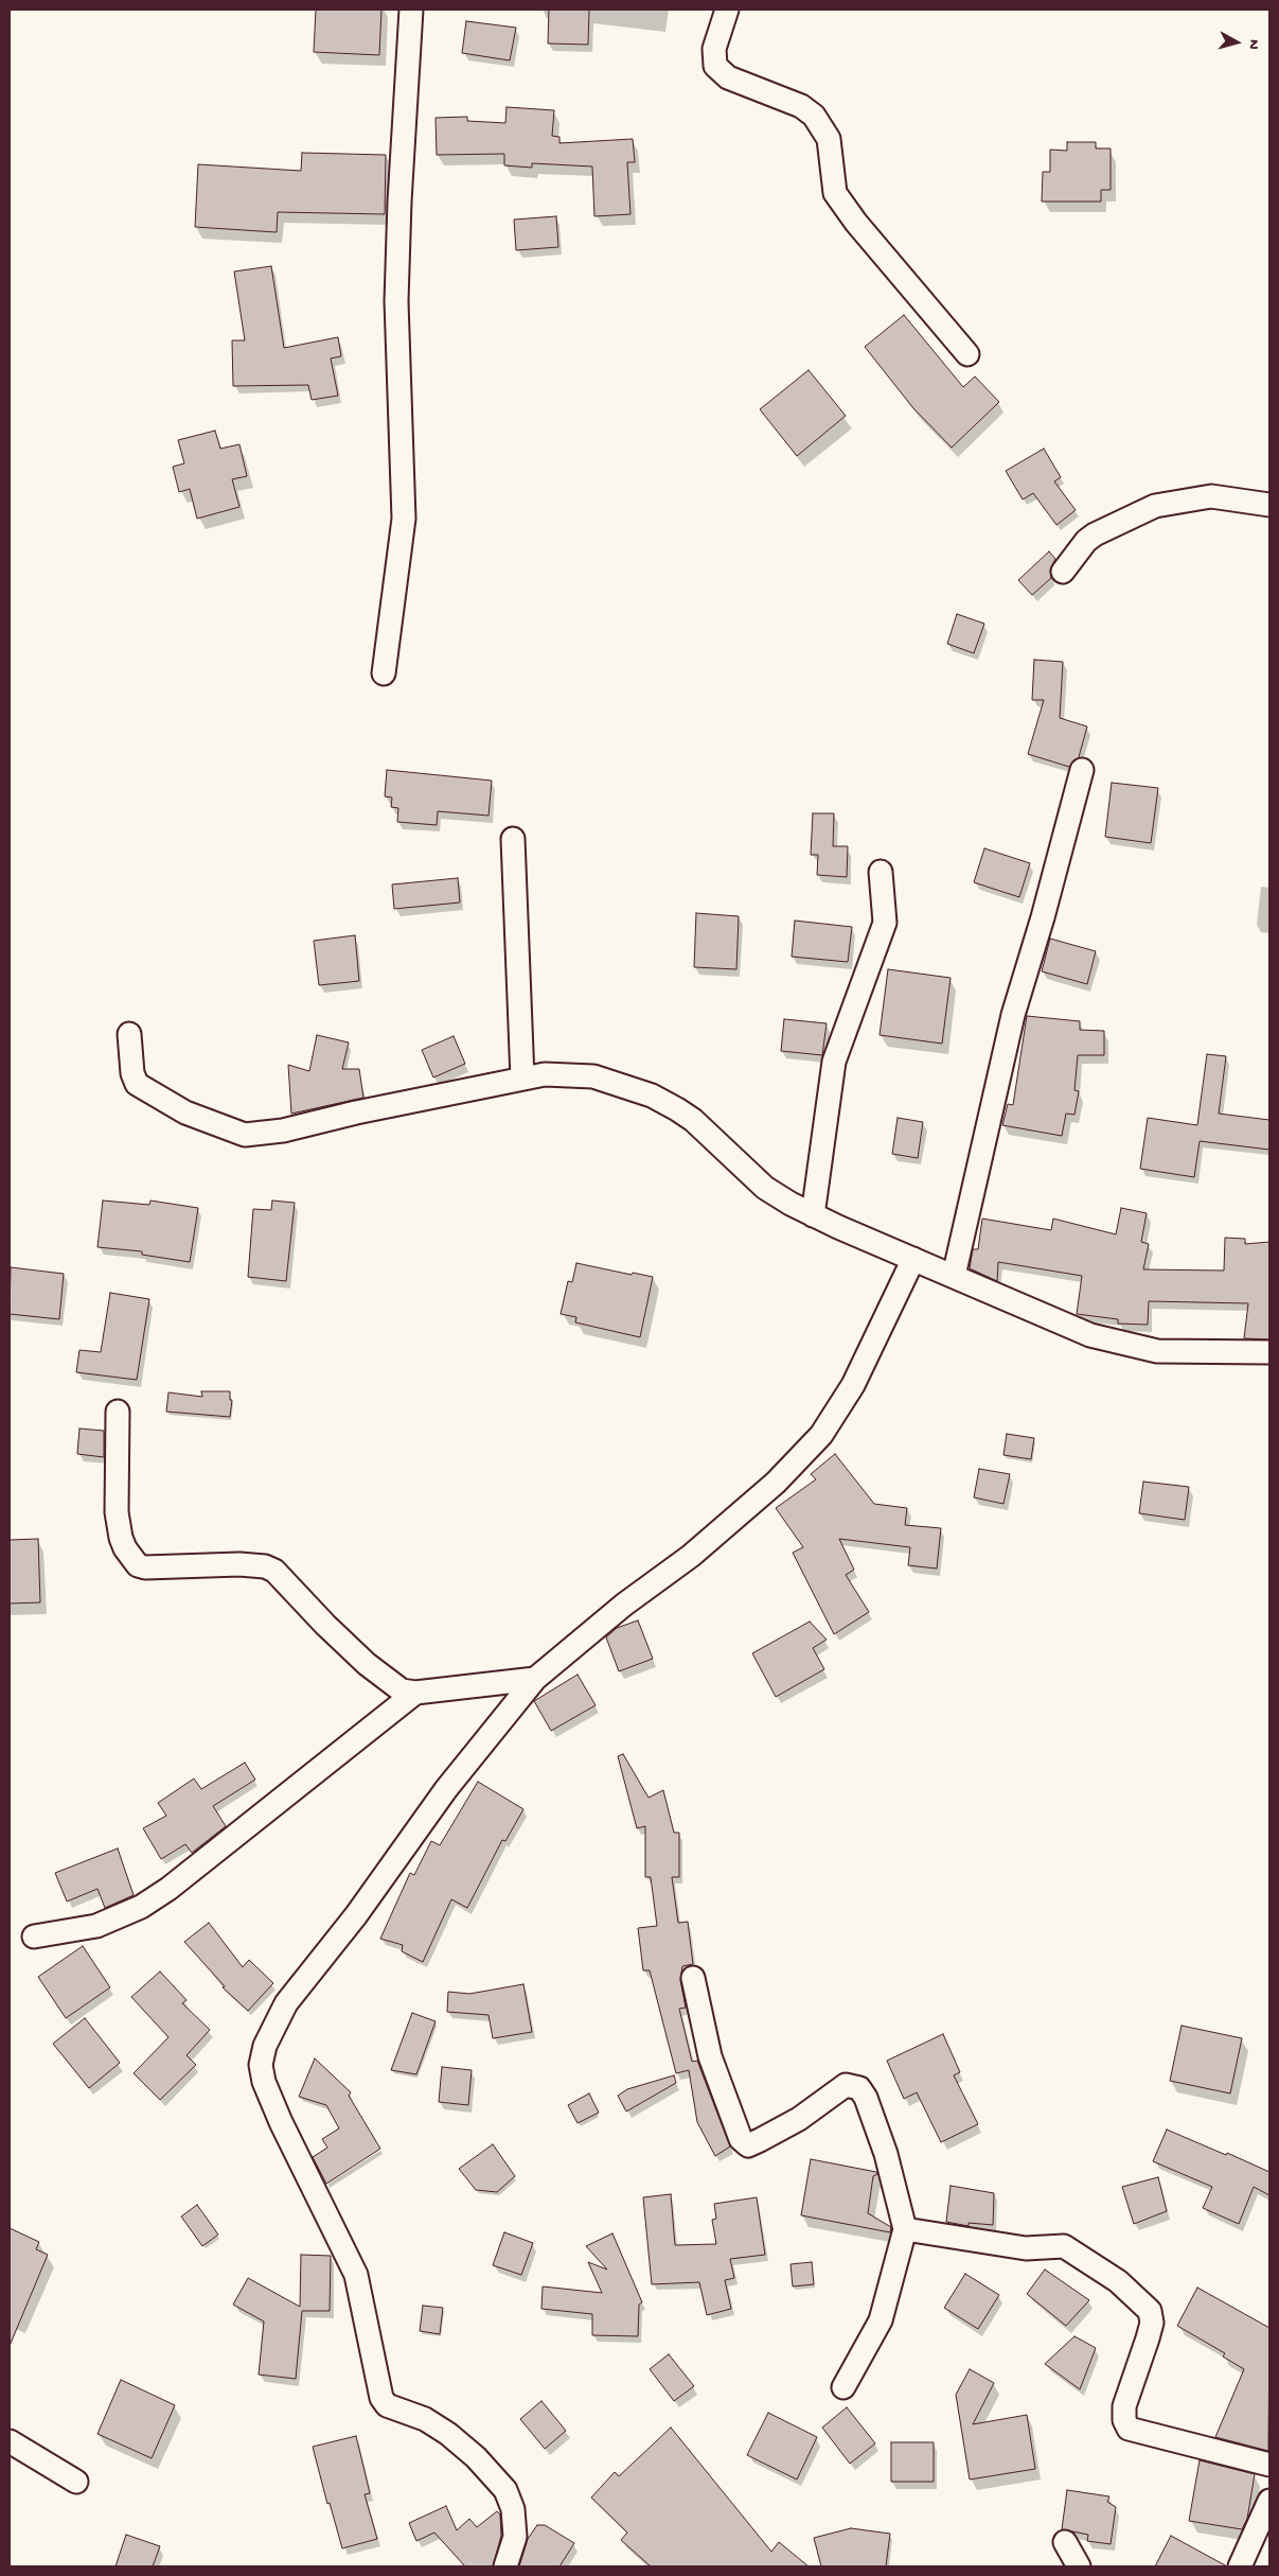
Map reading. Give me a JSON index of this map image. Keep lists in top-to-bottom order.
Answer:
{
  "north": "right"
}
